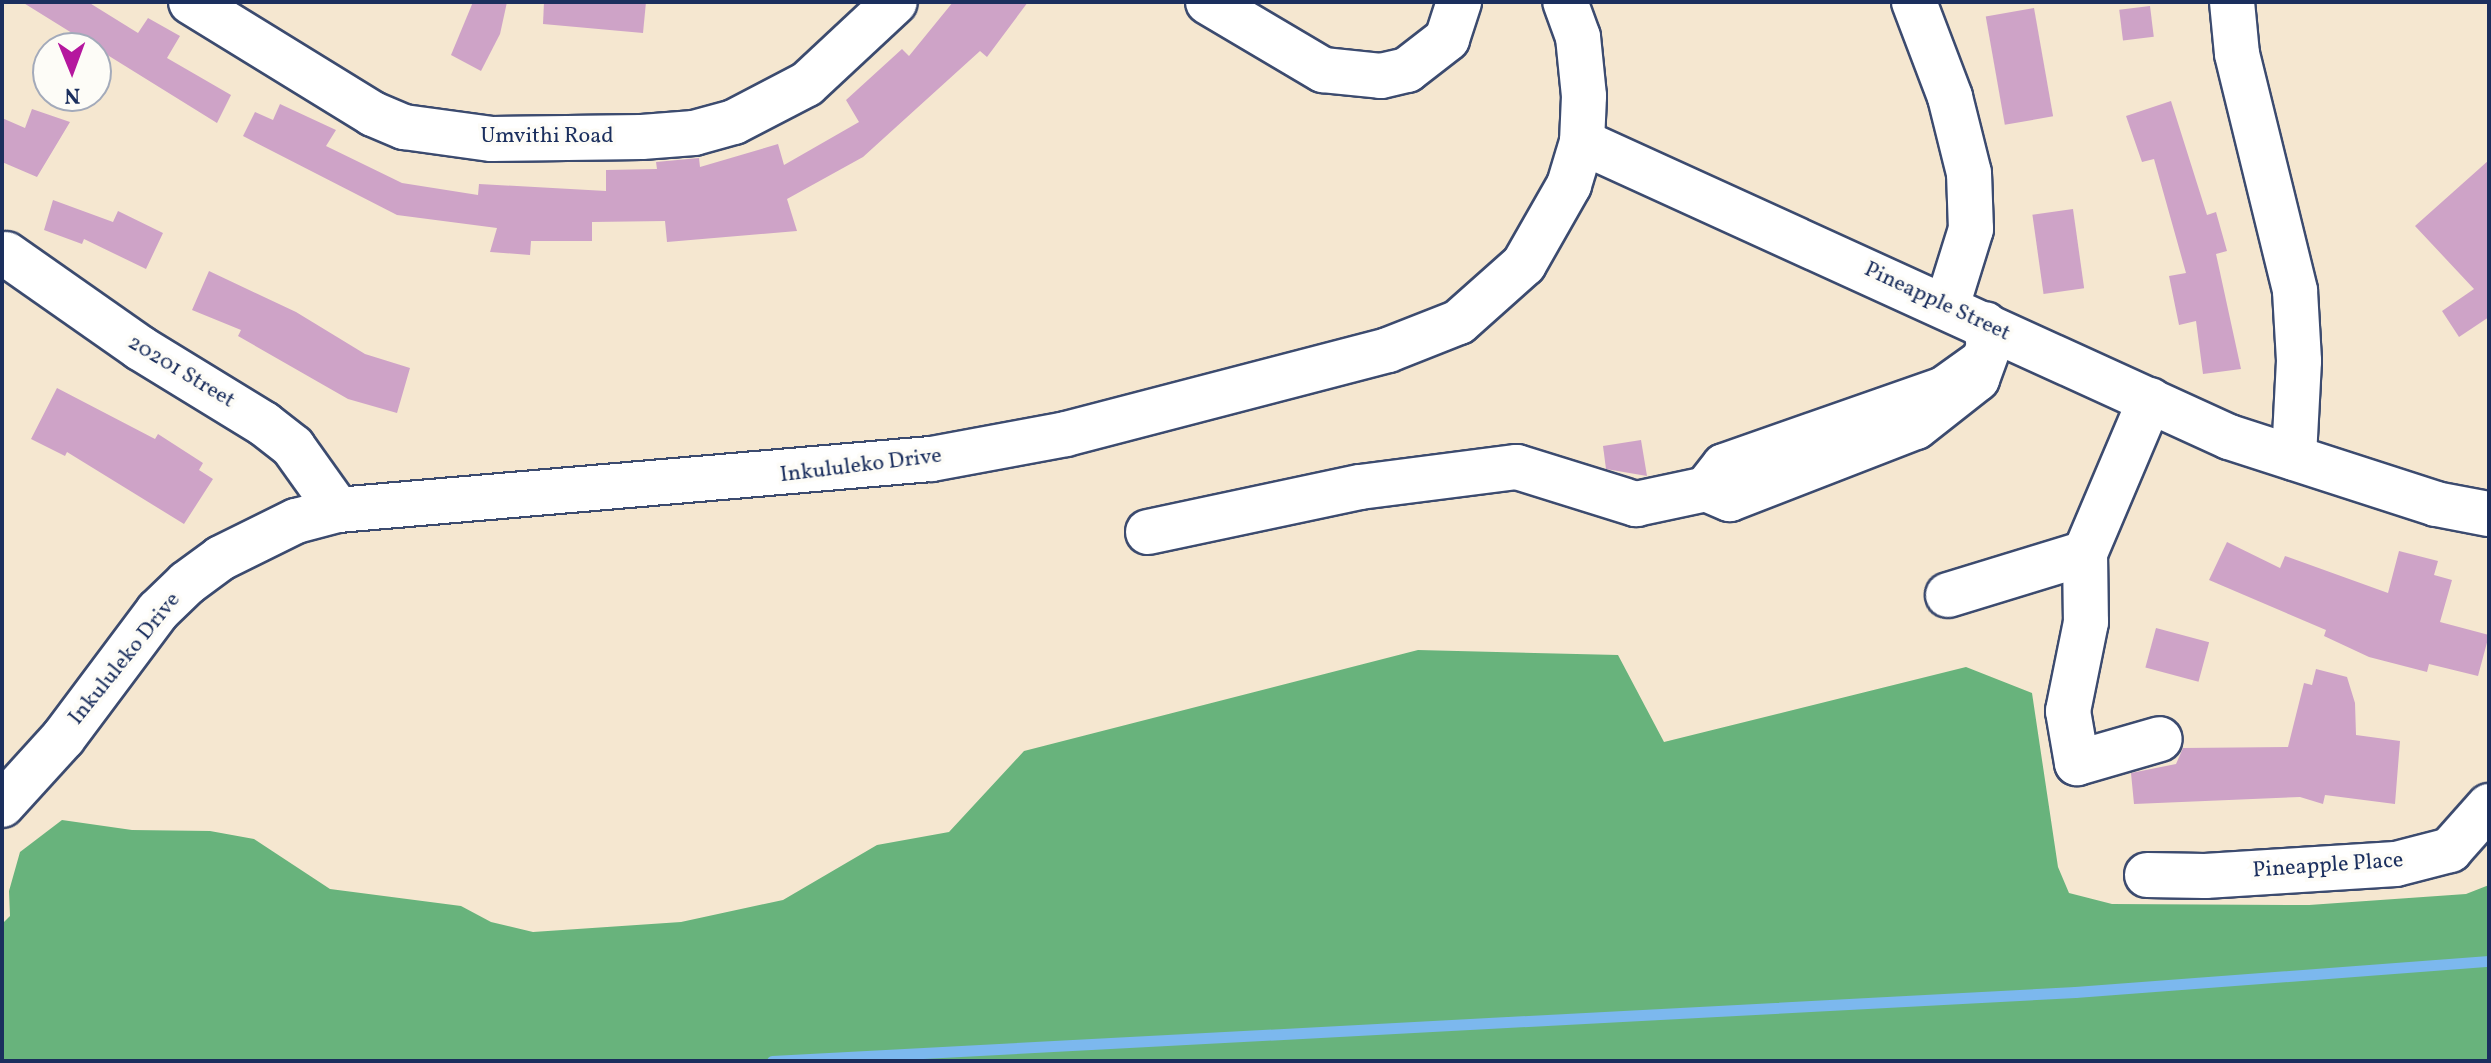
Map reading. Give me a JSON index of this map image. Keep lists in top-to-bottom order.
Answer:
{
  "streets": {
    "street": [
      "Umvithi Road",
      "Pineapple Street",
      "20201 Street",
      "Inkululeko Drive",
      "Pineapple Place"
    ]
  },
  "crossings": [
    ["Pineapple Street", "Inkululeko Drive"],
    ["20201 Street", "Inkululeko Drive"]
  ],
  "north": "bottom"
}
